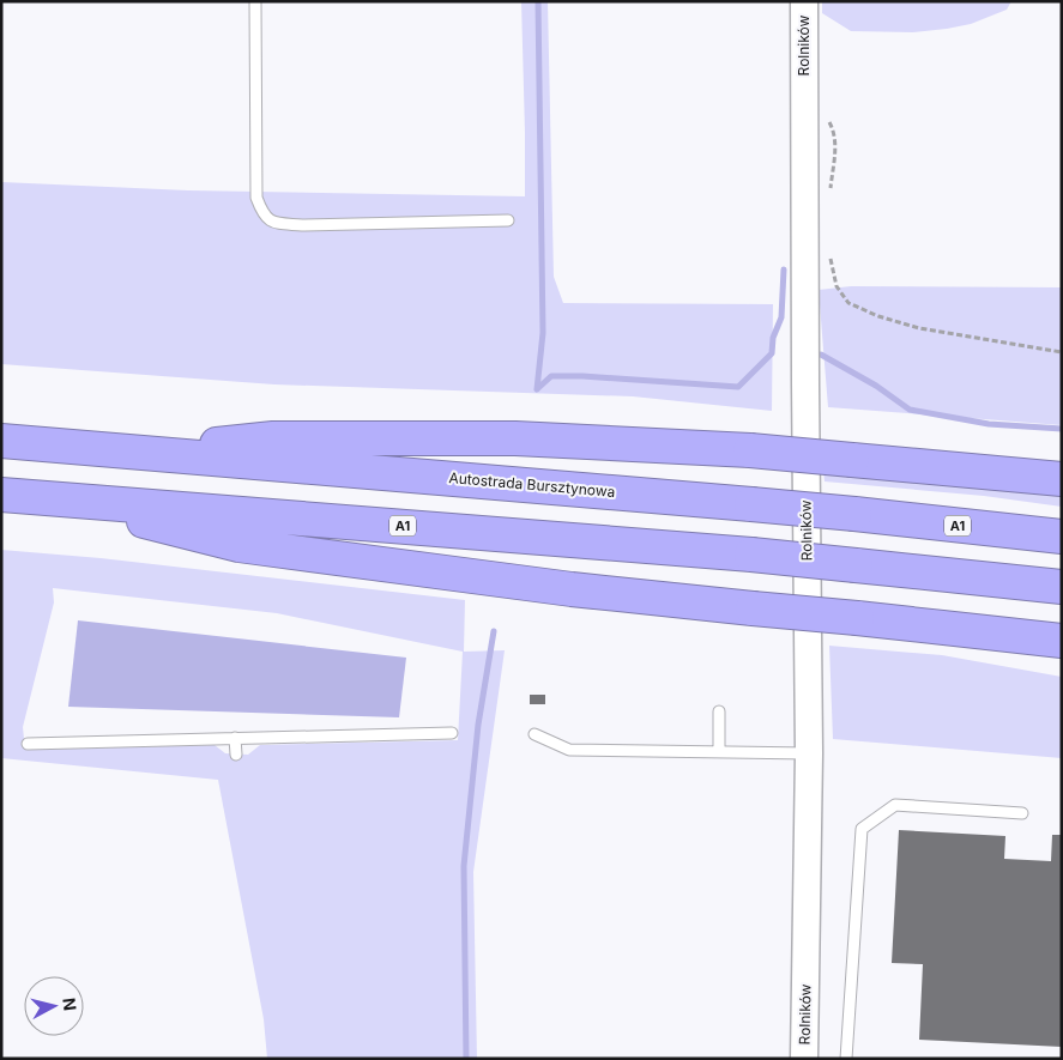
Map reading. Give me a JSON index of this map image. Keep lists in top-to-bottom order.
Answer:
{
  "streets": {
    "highway": ["Autostrada Bursztynowa", "A1"],
    "street": ["Rolników"]
  },
  "north": "right"
}
